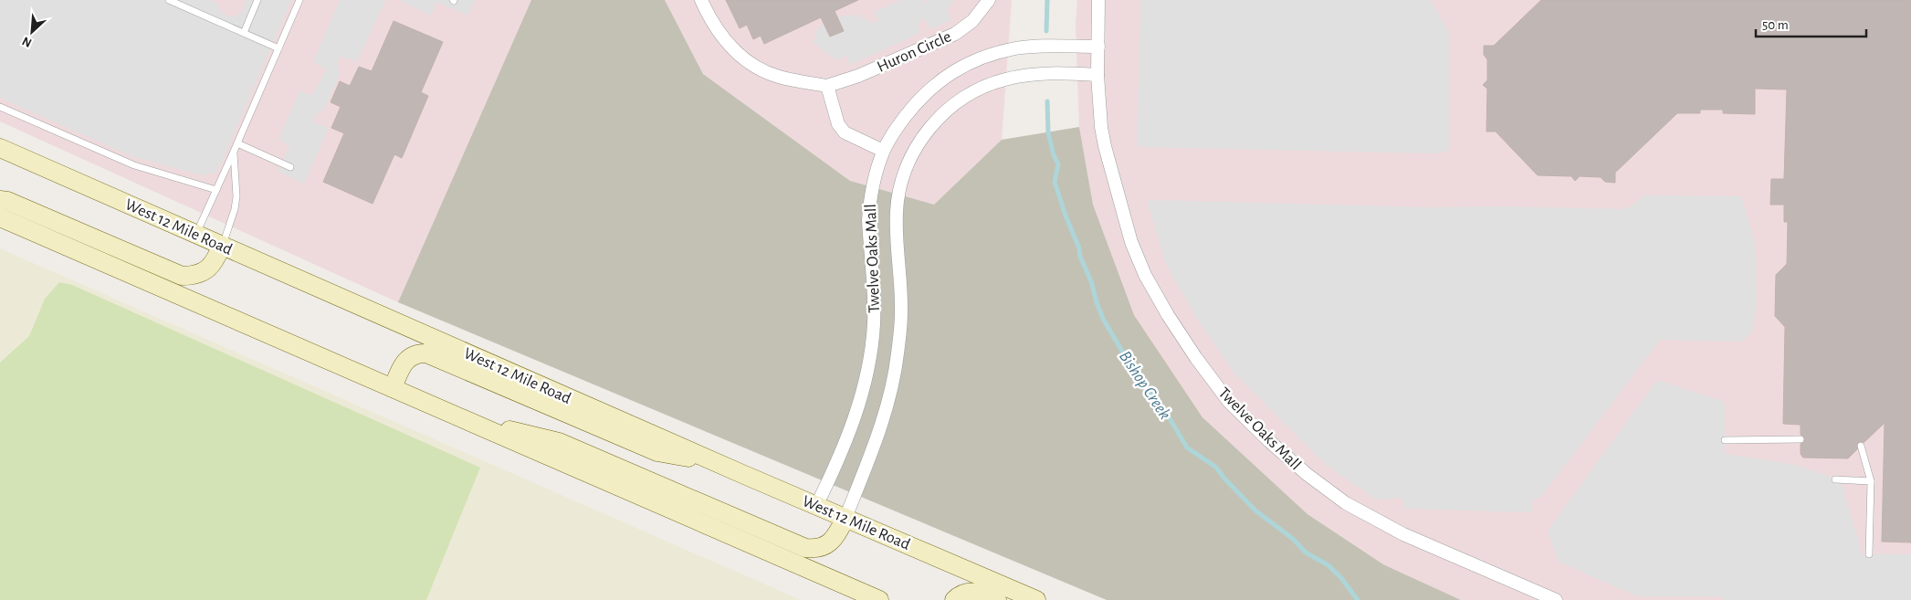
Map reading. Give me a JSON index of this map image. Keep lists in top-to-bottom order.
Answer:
{
  "streets": {
    "main road": ["West 12 Mile Road"],
    "street": ["Huron Circle", "Twelve Oaks Mall"]
  },
  "crossings": [
    ["West 12 Mile Road", "Twelve Oaks Mall"]
  ],
  "water": ["Bishop Creek"],
  "scale_bar": "50 m",
  "north": "bottom left"
}
